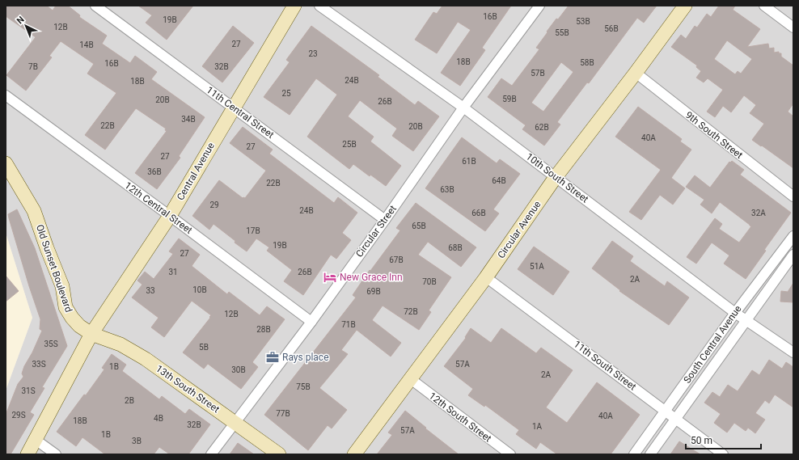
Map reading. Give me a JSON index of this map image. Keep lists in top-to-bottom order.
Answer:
{
  "streets": {
    "street": [
      "11th Central Street",
      "9th South Street",
      "Central Avenue",
      "10th South Street",
      "12th Central Street",
      "Circular Avenue",
      "Circular Street",
      "Old Sunset Boulevard",
      "South Central Avenue",
      "11th South Street",
      "13th South Street",
      "12th South Street"
    ]
  },
  "crossings": [
    ["11th Central Street", "Central Avenue"],
    ["11th Central Street", "Circular Street"],
    ["9th South Street", "Circular Avenue"],
    ["Central Avenue", "12th Central Street"],
    ["Central Avenue", "Old Sunset Boulevard"],
    ["Central Avenue", "13th South Street"],
    ["10th South Street", "Circular Avenue"],
    ["10th South Street", "Circular Street"],
    ["10th South Street", "South Central Avenue"],
    ["12th Central Street", "Circular Street"],
    ["Circular Avenue", "11th South Street"],
    ["Circular Avenue", "12th South Street"],
    ["Circular Street", "13th South Street"],
    ["Old Sunset Boulevard", "13th South Street"],
    ["South Central Avenue", "11th South Street"]
  ],
  "places": {
    "hotel": ["New Grace Inn"],
    "office": ["Rays place"]
  },
  "house_numbers": [
    "16B",
    "19B",
    "53B",
    "12B",
    "56B",
    "55B",
    "27",
    "14B",
    "23",
    "18B",
    "58B",
    "16B",
    "7B",
    "32B",
    "57B",
    "24B",
    "18B",
    "25",
    "59B",
    "20B",
    "26B",
    "34B",
    "22B",
    "20B",
    "62B",
    "40A",
    "25B",
    "27",
    "27",
    "61B",
    "36B",
    "64B",
    "22B",
    "63B",
    "29",
    "24B",
    "66B",
    "32A",
    "65B",
    "17B",
    "19B",
    "68B",
    "27",
    "67B",
    "51A",
    "31",
    "26B",
    "2A",
    "70B",
    "10B",
    "33",
    "69B",
    "72B",
    "12B",
    "71B",
    "28B",
    "35S",
    "5B",
    "33S",
    "57A",
    "1B",
    "30B",
    "2A",
    "75B",
    "31S",
    "2B",
    "77B",
    "29S",
    "40A",
    "4B",
    "18B",
    "32B",
    "1A",
    "57A",
    "1B",
    "3B"
  ],
  "scale_bar": "50 m",
  "north": "top left"
}
